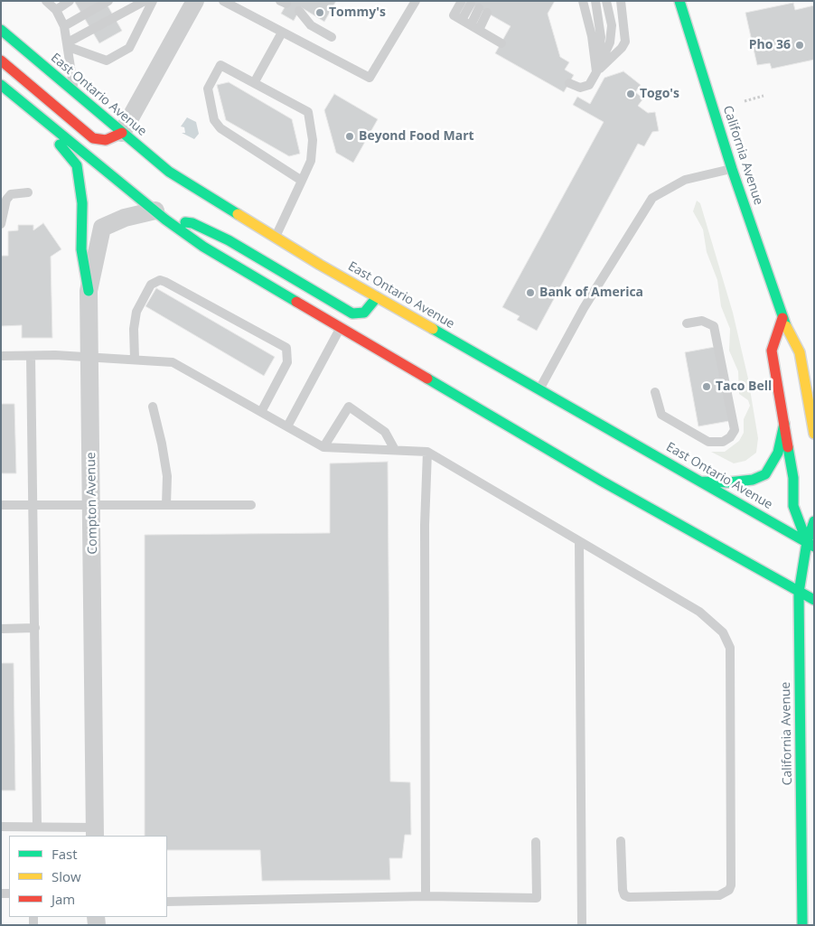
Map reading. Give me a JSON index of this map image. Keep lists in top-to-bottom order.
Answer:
{
  "streets": {
    "main road": ["East Ontario Avenue", "California Avenue"],
    "street": ["Compton Avenue"]
  },
  "crossings": [
    ["East Ontario Avenue", "California Avenue"]
  ],
  "places": [
    "Tommy's",
    "Pho 36",
    "Togo's",
    "Beyond Food Mart",
    "Bank of America",
    "Taco Bell"
  ],
  "legend": ["Fast", "Slow", "Jam"]
}
